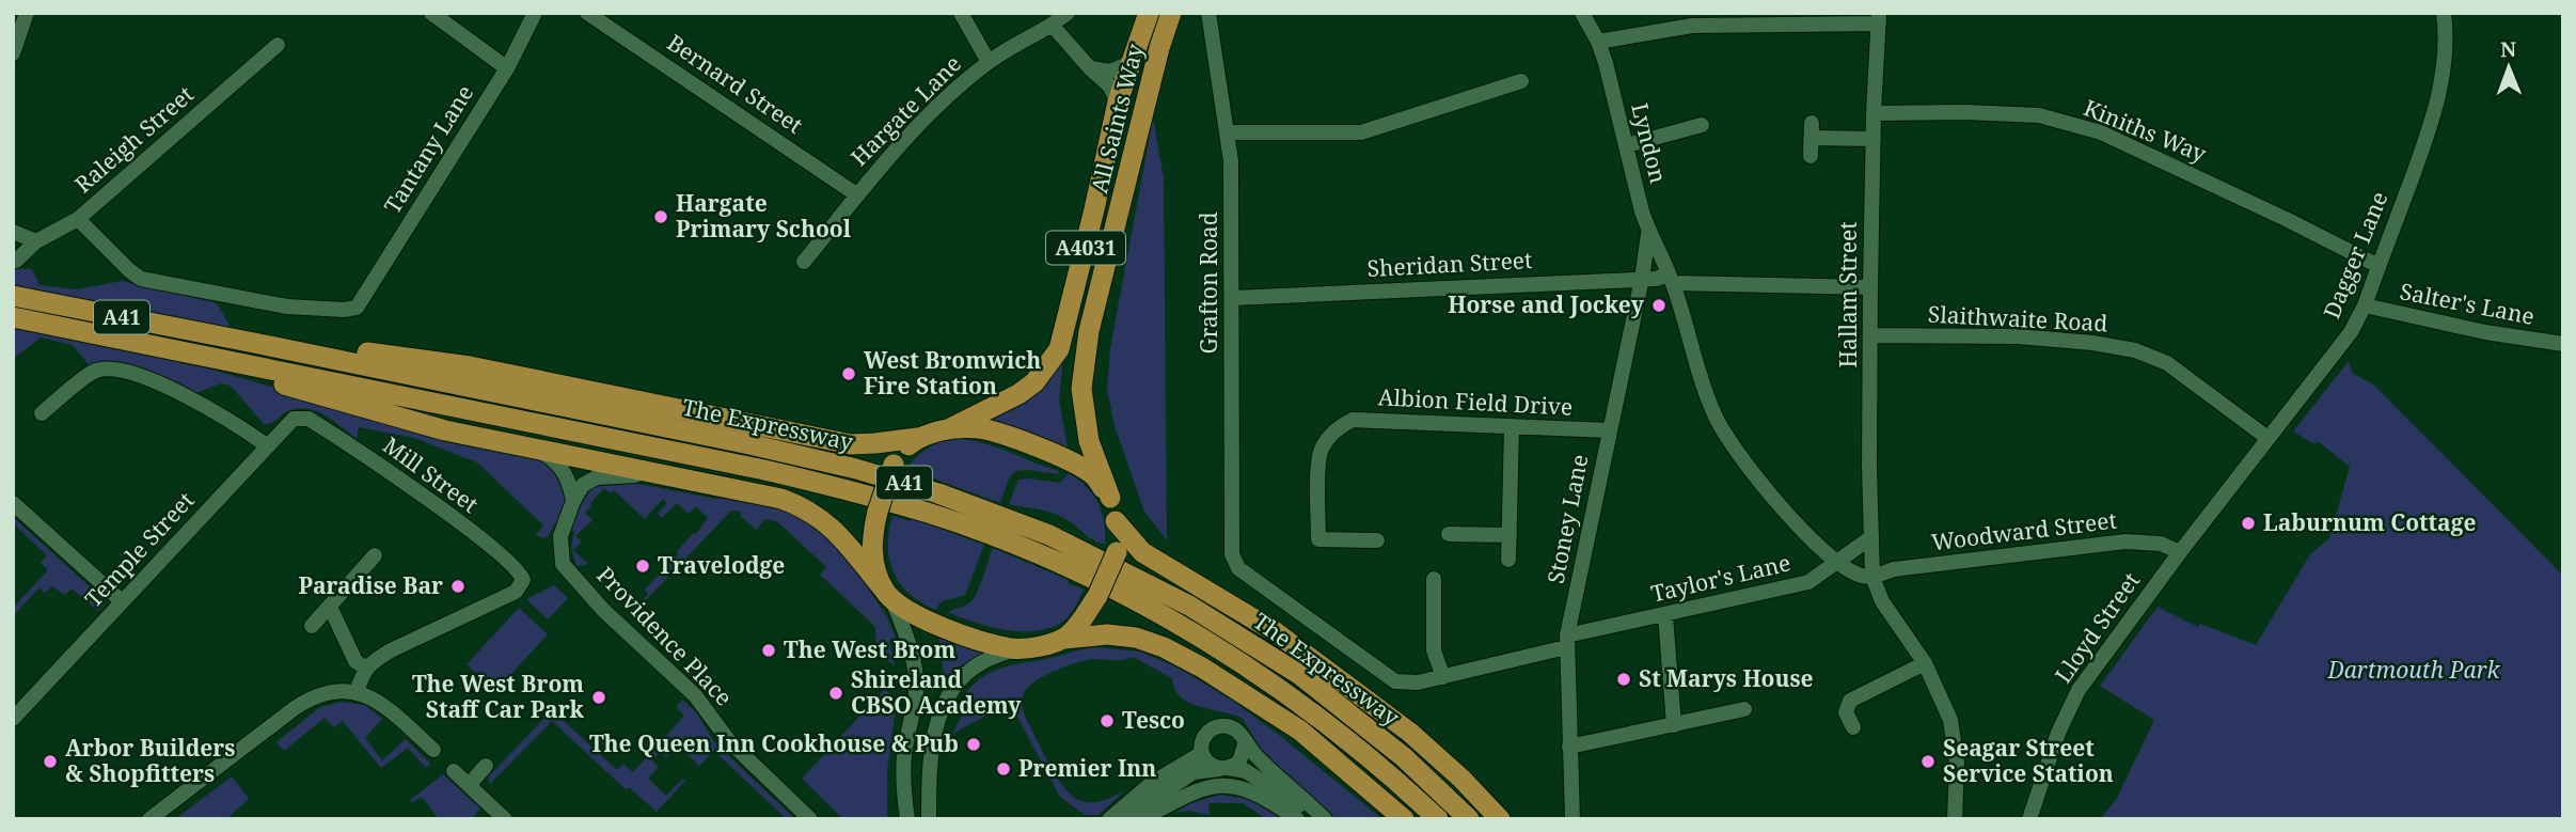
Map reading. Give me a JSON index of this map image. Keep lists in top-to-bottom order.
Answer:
{
  "streets": {
    "highway": [
      "All Saints Way",
      "A4031",
      "A41",
      "The Expressway"
    ],
    "street": [
      "Bernard Street",
      "Hargate Lane",
      "Kiniths Way",
      "Raleigh Street",
      "Lyndon",
      "Tantany Lane",
      "Dagger Lane",
      "Sheridan Street",
      "Grafton Road",
      "Hallam Street",
      "Salter's Lane",
      "Slaithwaite Road",
      "Albion Field Drive",
      "Mill Street",
      "Stoney Lane",
      "Woodward Street",
      "Temple Street",
      "Taylor's Lane",
      "Lloyd Street",
      "Providence Place"
    ]
  },
  "crossings": [
    ["Bernard Street", "Hargate Lane"],
    ["All Saints Way", "A4031"],
    ["All Saints Way", "A41"],
    ["Kiniths Way", "Dagger Lane"],
    ["Kiniths Way", "Hallam Street"],
    ["Raleigh Street", "Tantany Lane"],
    ["Lyndon", "Sheridan Street"],
    ["Lyndon", "Stoney Lane"],
    ["Lyndon", "Taylor's Lane"],
    ["A4031", "A41"],
    ["Dagger Lane", "Salter's Lane"],
    ["Dagger Lane", "Slaithwaite Road"],
    ["Dagger Lane", "Woodward Street"],
    ["Dagger Lane", "Lloyd Street"],
    ["Sheridan Street", "Grafton Road"],
    ["Sheridan Street", "Hallam Street"],
    ["Sheridan Street", "Stoney Lane"],
    ["Grafton Road", "Taylor's Lane"],
    ["Hallam Street", "Slaithwaite Road"],
    ["Hallam Street", "Woodward Street"],
    ["Hallam Street", "Taylor's Lane"],
    ["A41", "The Expressway"],
    ["Albion Field Drive", "Stoney Lane"],
    ["Mill Street", "Temple Street"],
    ["Stoney Lane", "Taylor's Lane"],
    ["Woodward Street", "Lloyd Street"]
  ],
  "parks": ["Dartmouth Park"],
  "places": [
    "Hargate Primary School",
    "Horse and Jockey",
    "West Bromwich Fire Station",
    "Laburnum Cottage",
    "Travelodge",
    "Paradise Bar",
    "The West Brom",
    "St Marys House",
    "Shireland CBSO Academy",
    "The West Brom Staff Car Park",
    "Tesco",
    "The Queen Inn Cookhouse & Pub",
    "Arbor Builders & Shopfitters",
    "Seagar Street Service Station",
    "Premier Inn"
  ],
  "north": "top"
}
